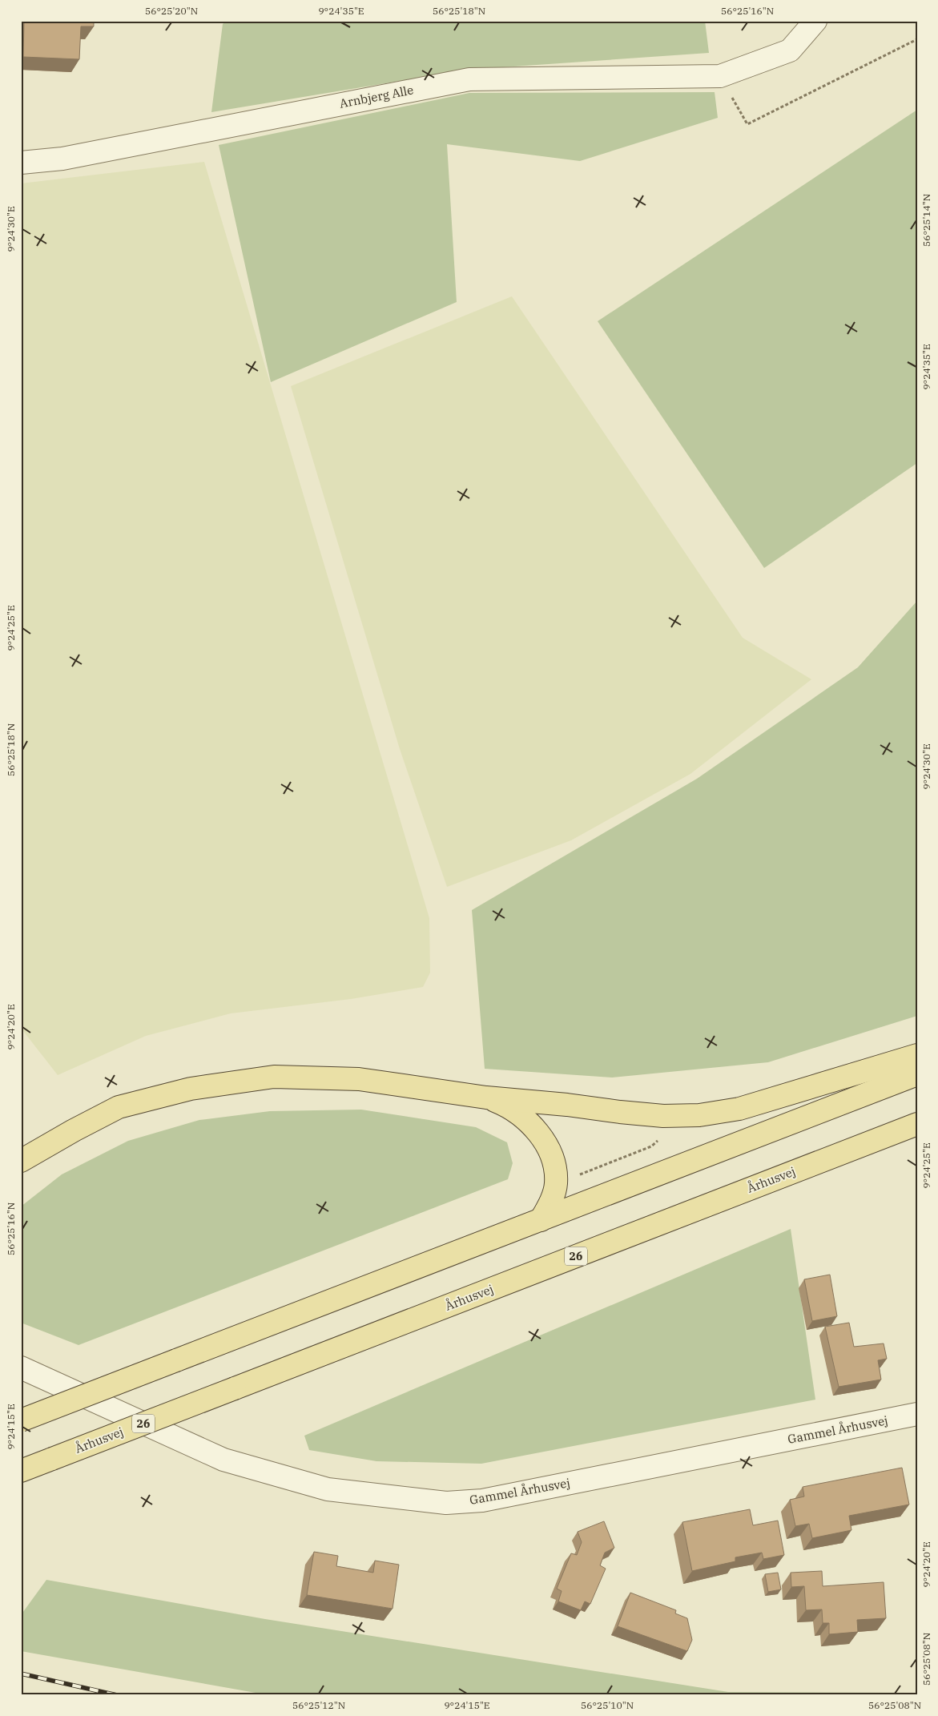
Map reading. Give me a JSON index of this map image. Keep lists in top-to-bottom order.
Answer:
{
  "streets": {
    "main road": ["Århusvej", "26"],
    "street": ["Arnbjerg Alle", "Gammel Århusvej"]
  },
  "coordinates": [
    "56°25'20\"N",
    "9°24'35\"E",
    "56°25'18\"N",
    "56°25'16\"N",
    "56°25'14\"N",
    "9°24'30\"E",
    "9°24'25\"E",
    "9°24'20\"E",
    "9°24'15\"E",
    "56°25'08\"N",
    "56°25'12\"N",
    "56°25'10\"N"
  ]
}
